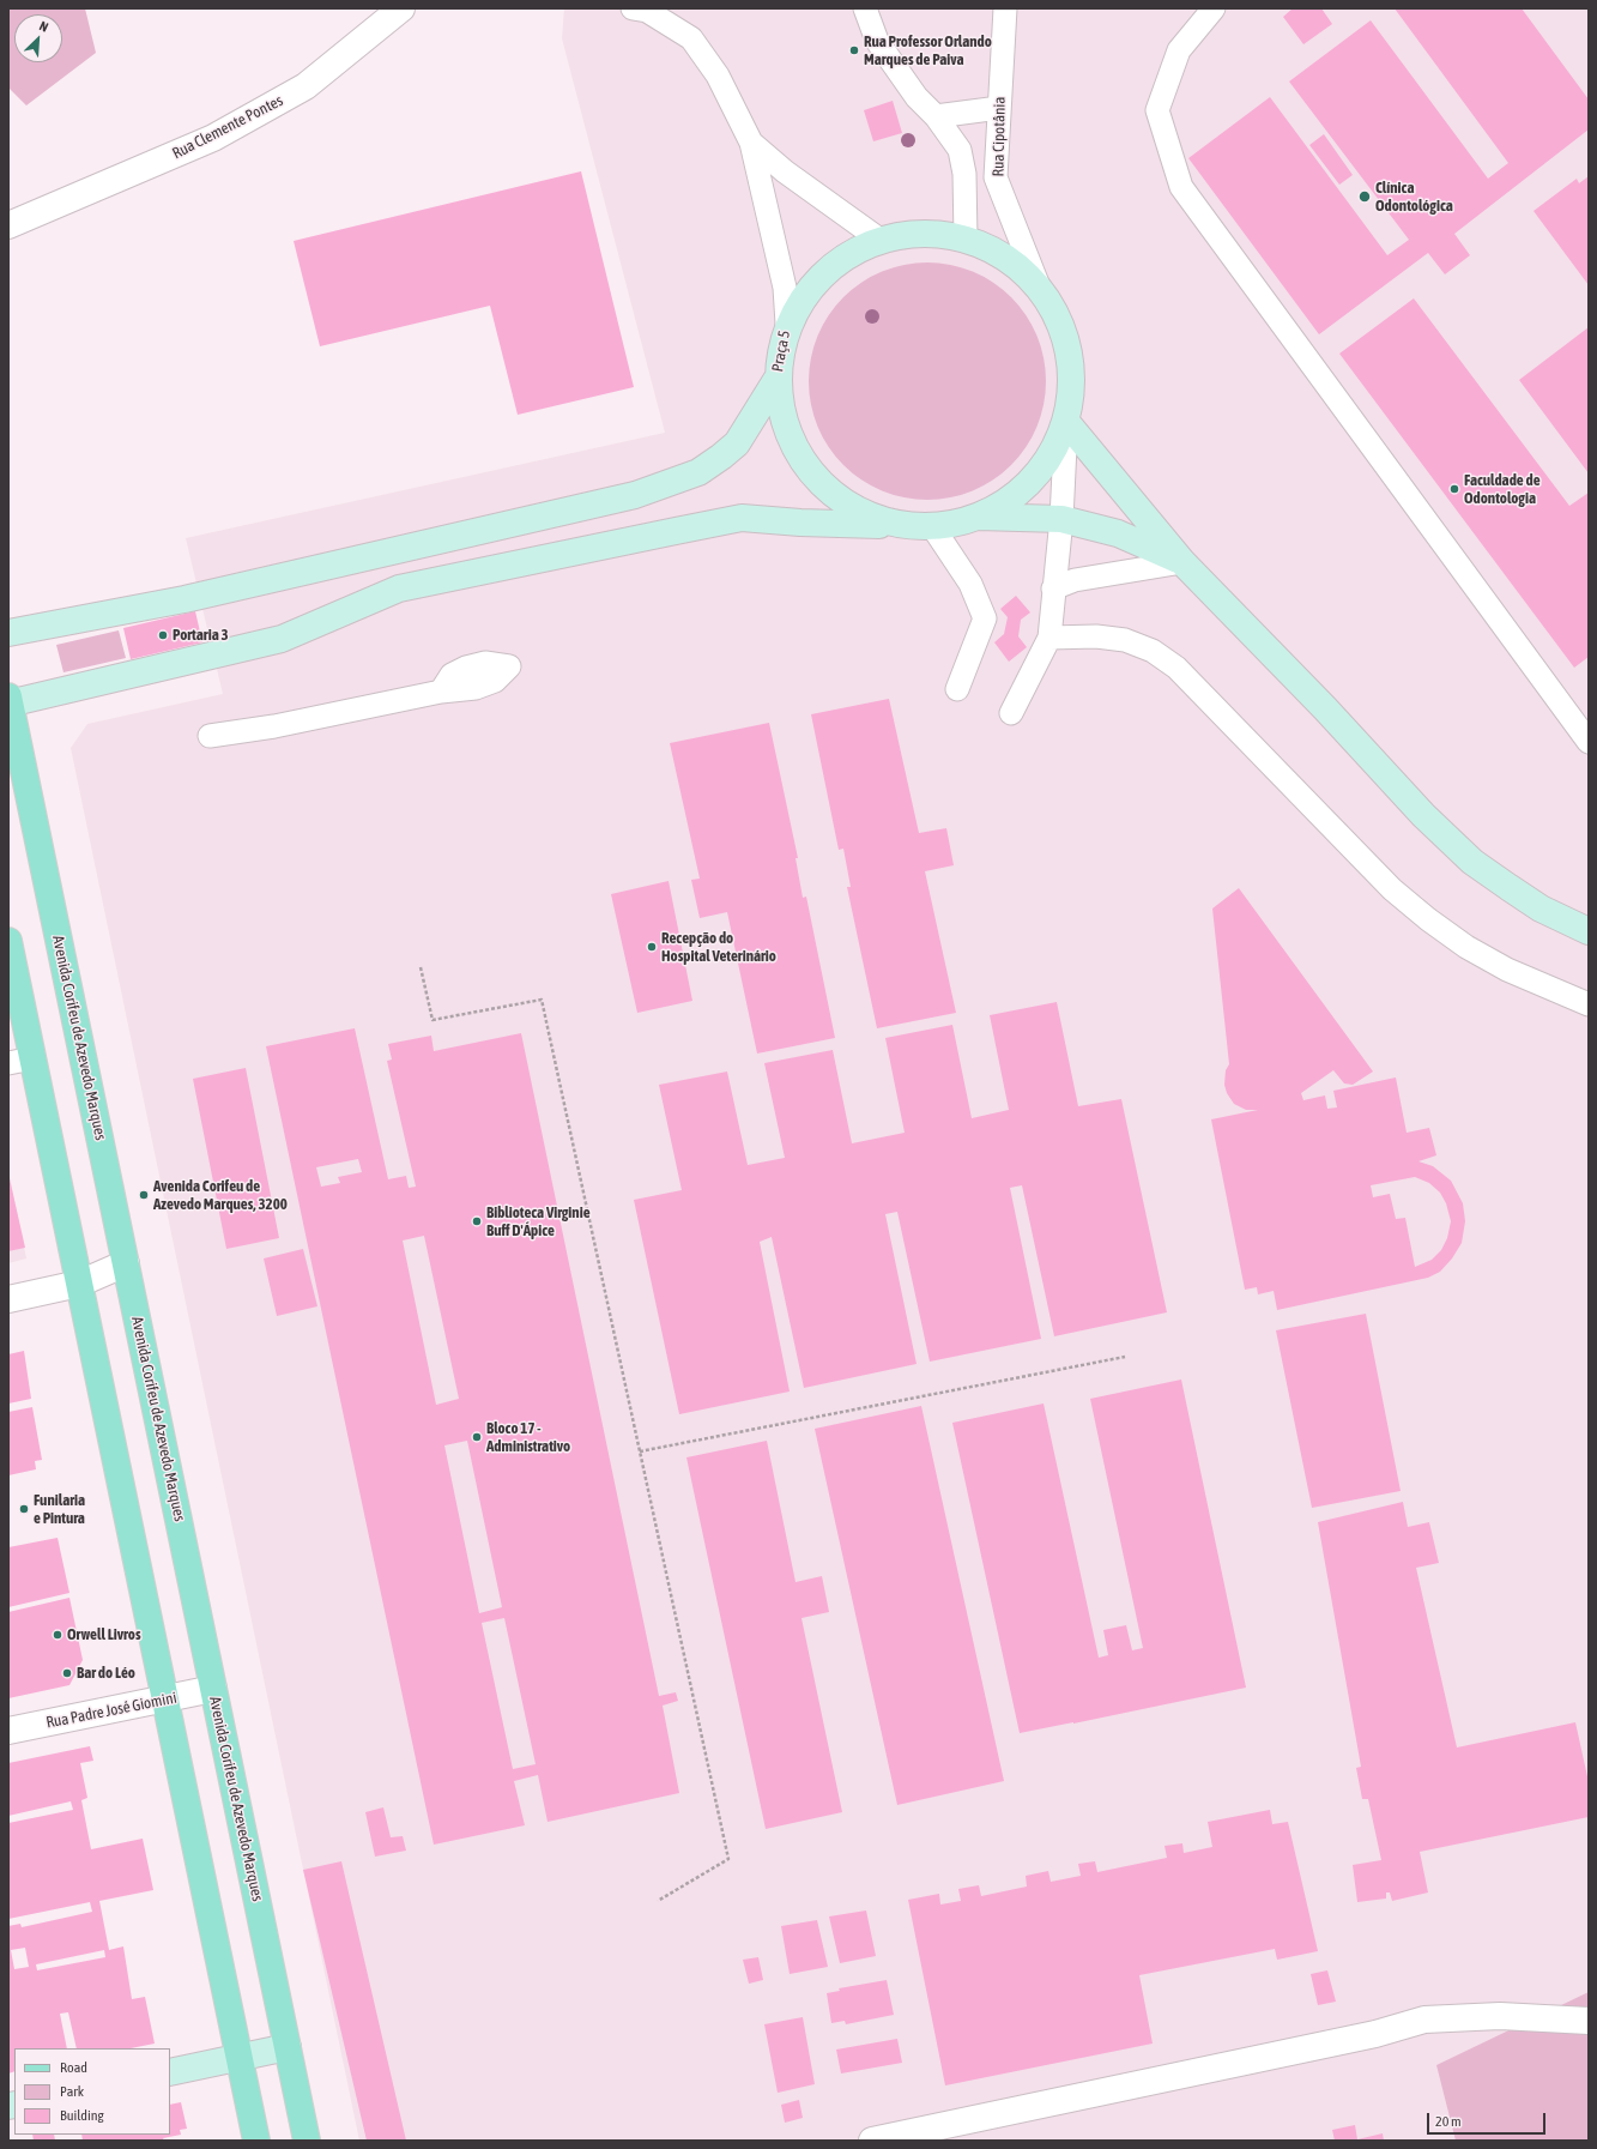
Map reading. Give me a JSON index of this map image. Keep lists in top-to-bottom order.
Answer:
{
  "streets": {
    "main road": ["Avenida Corifeu de Azevedo Marques"],
    "street": ["Rua Clemente Pontes", "Praça 5", "Rua Padre José Giomini"],
    "lane": ["Rua Cipotânia"]
  },
  "crossings": [
    ["Rua Cipotânia", "Praça 5"],
    ["Avenida Corifeu de Azevedo Marques", "Rua Padre José Giomini"]
  ],
  "places": [
    "Rua Professor Orlando Marques de Paiva",
    "Clínica Odontológica",
    "Faculdade de Odontologia",
    "Portaria 3",
    "Recepção do Hospital Veterinário",
    "Avenida Corifeu de Azevedo Marques, 3200",
    "Biblioteca Virginie Buff D'Ápice",
    "Bloco 17 - Administrativo",
    "Funilaria e Pintura",
    "Orwell Livros",
    "Bar do Léo"
  ],
  "legend": ["Road", "Park", "Building"],
  "scale_bar": "20 m",
  "north": "top right"
}
